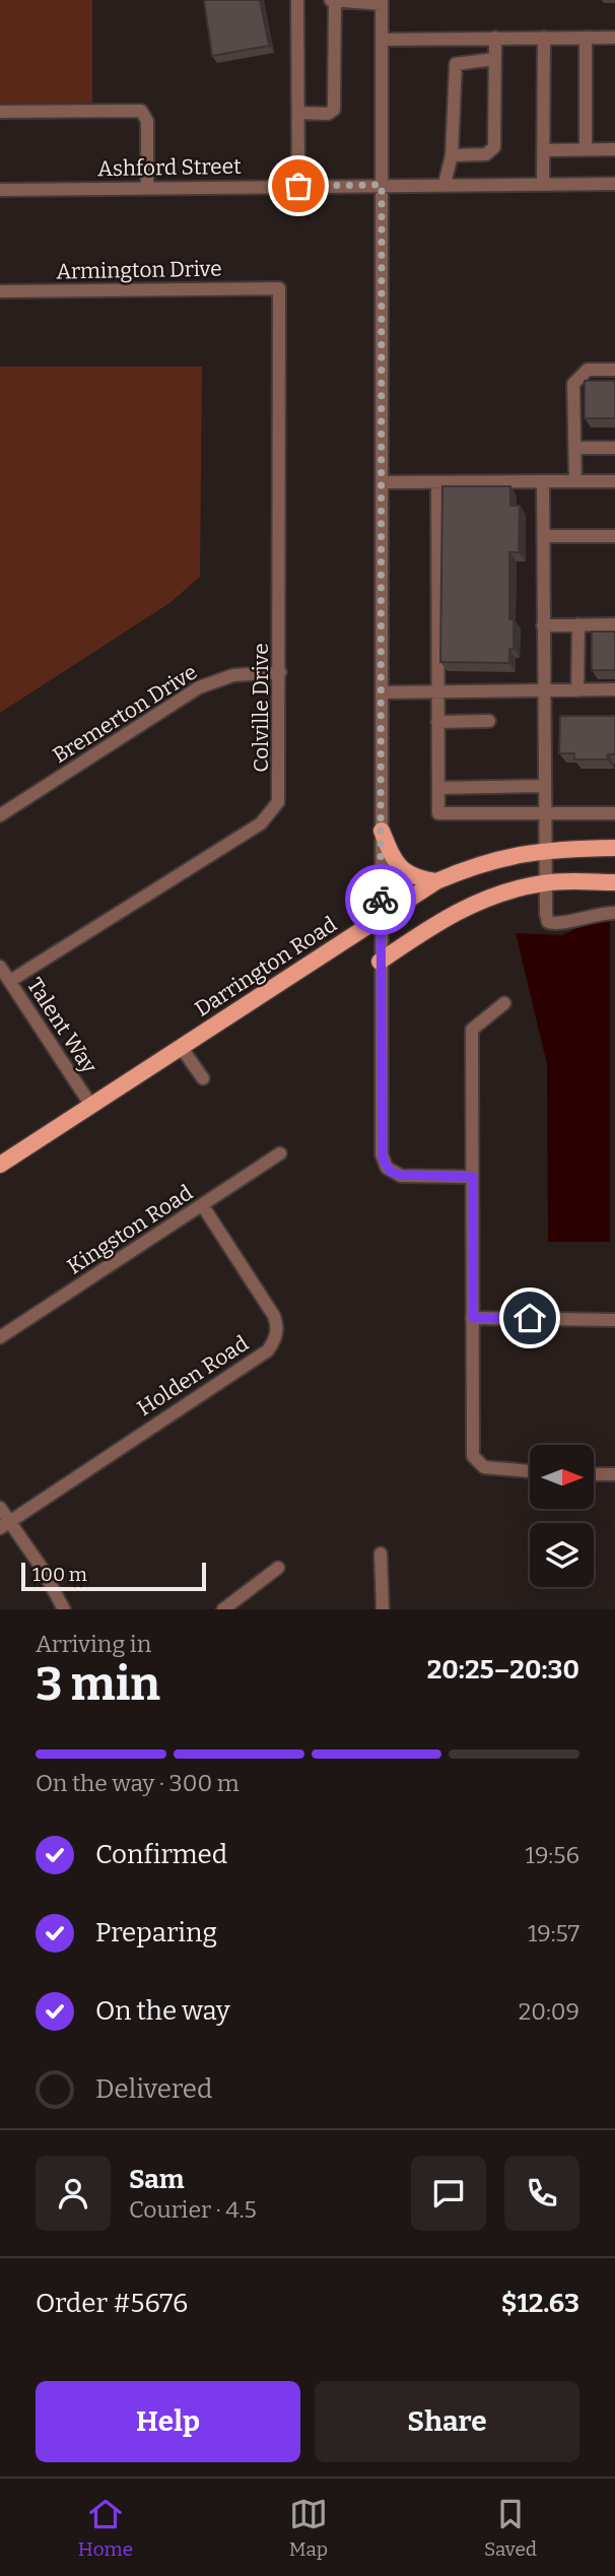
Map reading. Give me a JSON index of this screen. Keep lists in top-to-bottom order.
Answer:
{
  "streets": {
    "main road": ["Darrington Road"],
    "street": [
      "Ashford Street",
      "Armington Drive",
      "Colville Drive",
      "Bremerton Drive",
      "Talent Way",
      "Kingston Road",
      "Holden Road"
    ]
  },
  "crossings": [
    ["Armington Drive", "Colville Drive"],
    ["Colville Drive", "Bremerton Drive"],
    ["Colville Drive", "Talent Way"],
    ["Darrington Road", "Talent Way"],
    ["Kingston Road", "Holden Road"]
  ],
  "scale_bar": "100 m",
  "north": "right",
  "page": {
    "scale": "100 m",
    "heading": ["3 min", "Arriving in", "20:25–20:30"],
    "panel": [
      "Sam",
      "Courier · 4.5",
      "Order #5676",
      "$12.63"
    ],
    "bar": "On the way · 300 m",
    "list": [
      ["Confirmed", "19:56"],
      ["Preparing", "19:57"],
      ["On the way", "20:09"],
      "Delivered"
    ],
    "buttons": ["Help", "Share"],
    "tabs": ["Home", "Map", "Saved"]
  }
}
